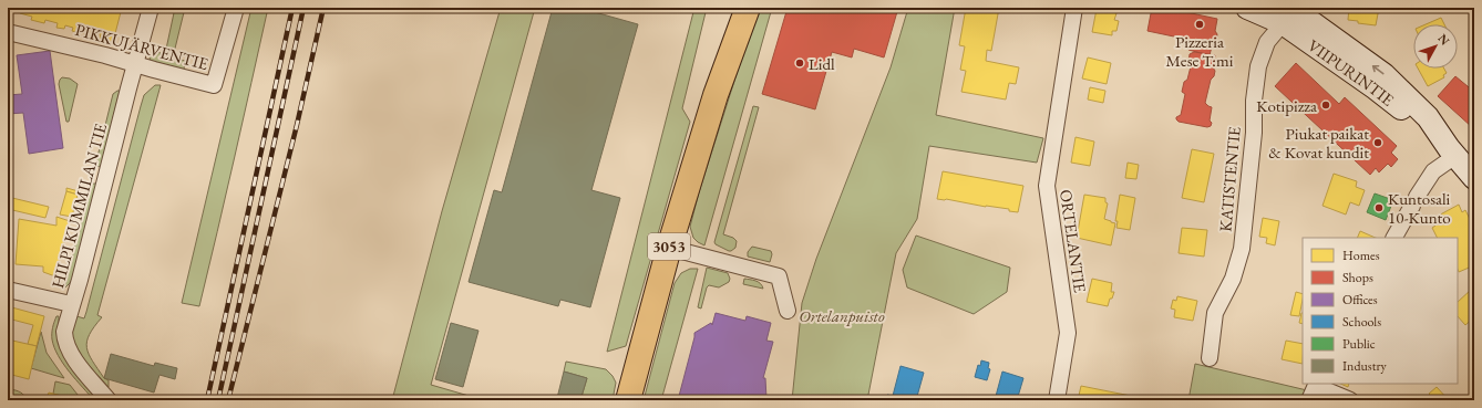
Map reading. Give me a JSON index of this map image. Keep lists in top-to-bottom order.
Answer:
{
  "streets": {
    "main road": ["VIIPURINTIE", "3053"],
    "street": [
      "PIKKUJÄRVENTIE",
      "KATISTENTIE",
      "HILPI KUMMILAN TIE",
      "ORTELANTIE"
    ]
  },
  "crossings": [
    ["PIKKUJÄRVENTIE", "HILPI KUMMILAN TIE"],
    ["VIIPURINTIE", "KATISTENTIE"]
  ],
  "parks": ["Ortelanpuisto"],
  "places": [
    "Pizzeria Mese T:mi",
    "Lidl",
    "Kotipizza",
    "Piukat paikat & Kovat kundit",
    "Kuntosali 10-Kunto"
  ],
  "legend": [
    "Homes",
    "Shops",
    "Offices",
    "Schools",
    "Public",
    "Industry"
  ],
  "north": "top right"
}
